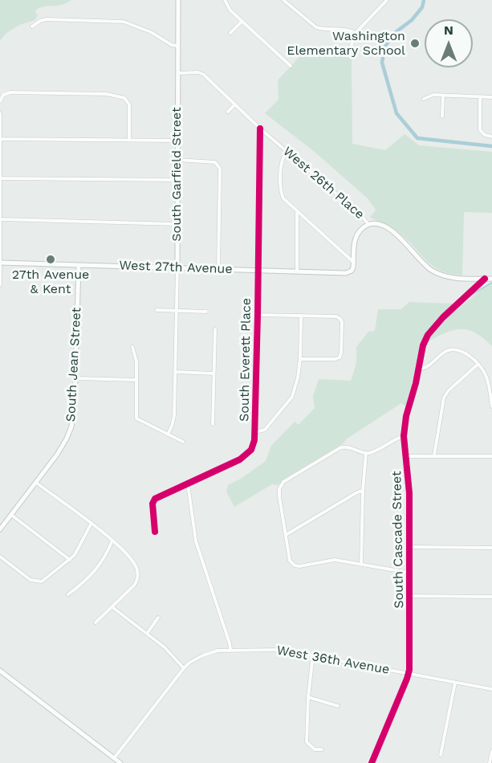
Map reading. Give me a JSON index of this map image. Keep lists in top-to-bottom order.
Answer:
{
  "streets": {
    "street": [
      "South Garfield Street",
      "West 26th Place",
      "West 27th Avenue",
      "South Everett Place",
      "South Jean Street",
      "South Cascade Street",
      "West 36th Avenue"
    ]
  },
  "crossings": [
    ["South Garfield Street", "West 26th Place"],
    ["South Garfield Street", "West 27th Avenue"],
    ["West 26th Place", "South Everett Place"],
    ["West 26th Place", "South Cascade Street"],
    ["West 27th Avenue", "South Everett Place"],
    ["West 27th Avenue", "South Jean Street"],
    ["South Cascade Street", "West 36th Avenue"]
  ],
  "places": ["Washington Elementary School", "27th Avenue & Kent"],
  "north": "top"
}
